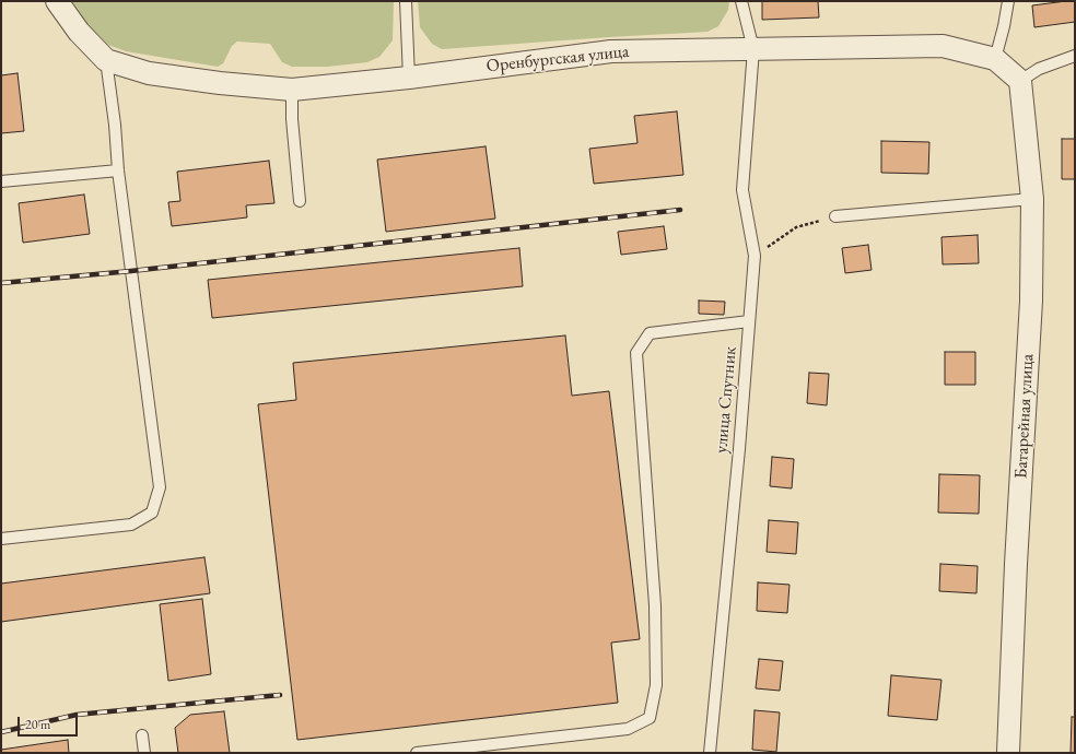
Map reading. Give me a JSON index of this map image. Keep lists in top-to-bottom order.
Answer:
{
  "streets": {
    "street": ["Оренбургская улица", "Батарейная улица"],
    "lane": ["улица Спутник"]
  },
  "crossings": [
    ["Оренбургская улица", "улица Спутник"],
    ["Оренбургская улица", "Батарейная улица"]
  ],
  "scale_bar": "20 m"
}
